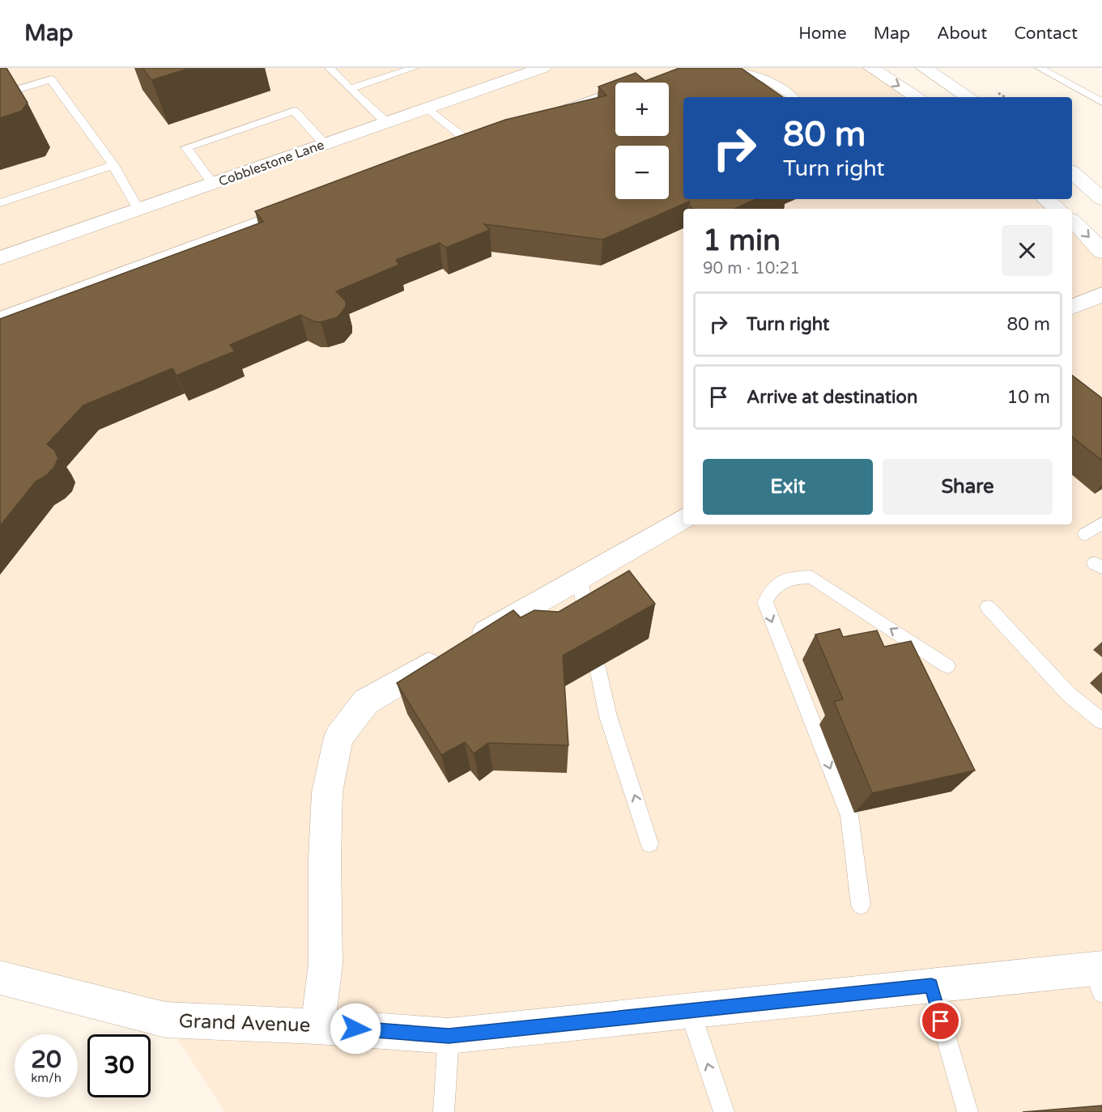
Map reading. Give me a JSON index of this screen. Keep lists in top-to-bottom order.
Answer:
{
  "streets": {
    "street": ["Cobblestone Lane", "Grand Avenue"]
  },
  "page": {
    "header": "Map",
    "nav": [
      "Home",
      "Map",
      "About",
      "Contact"
    ],
    "map_buttons": ["+", "−"],
    "turn": ["80 m", "Turn right"],
    "heading": ["1 min", "90 m · 10:21"],
    "list": [
      {
        "name": "Turn right",
        "value": "80 m"
      },
      {
        "name": "Arrive at destination",
        "value": "10 m"
      }
    ],
    "buttons": ["Exit", "Share"],
    "speed": "20 km/h",
    "limit": "30"
  }
}
